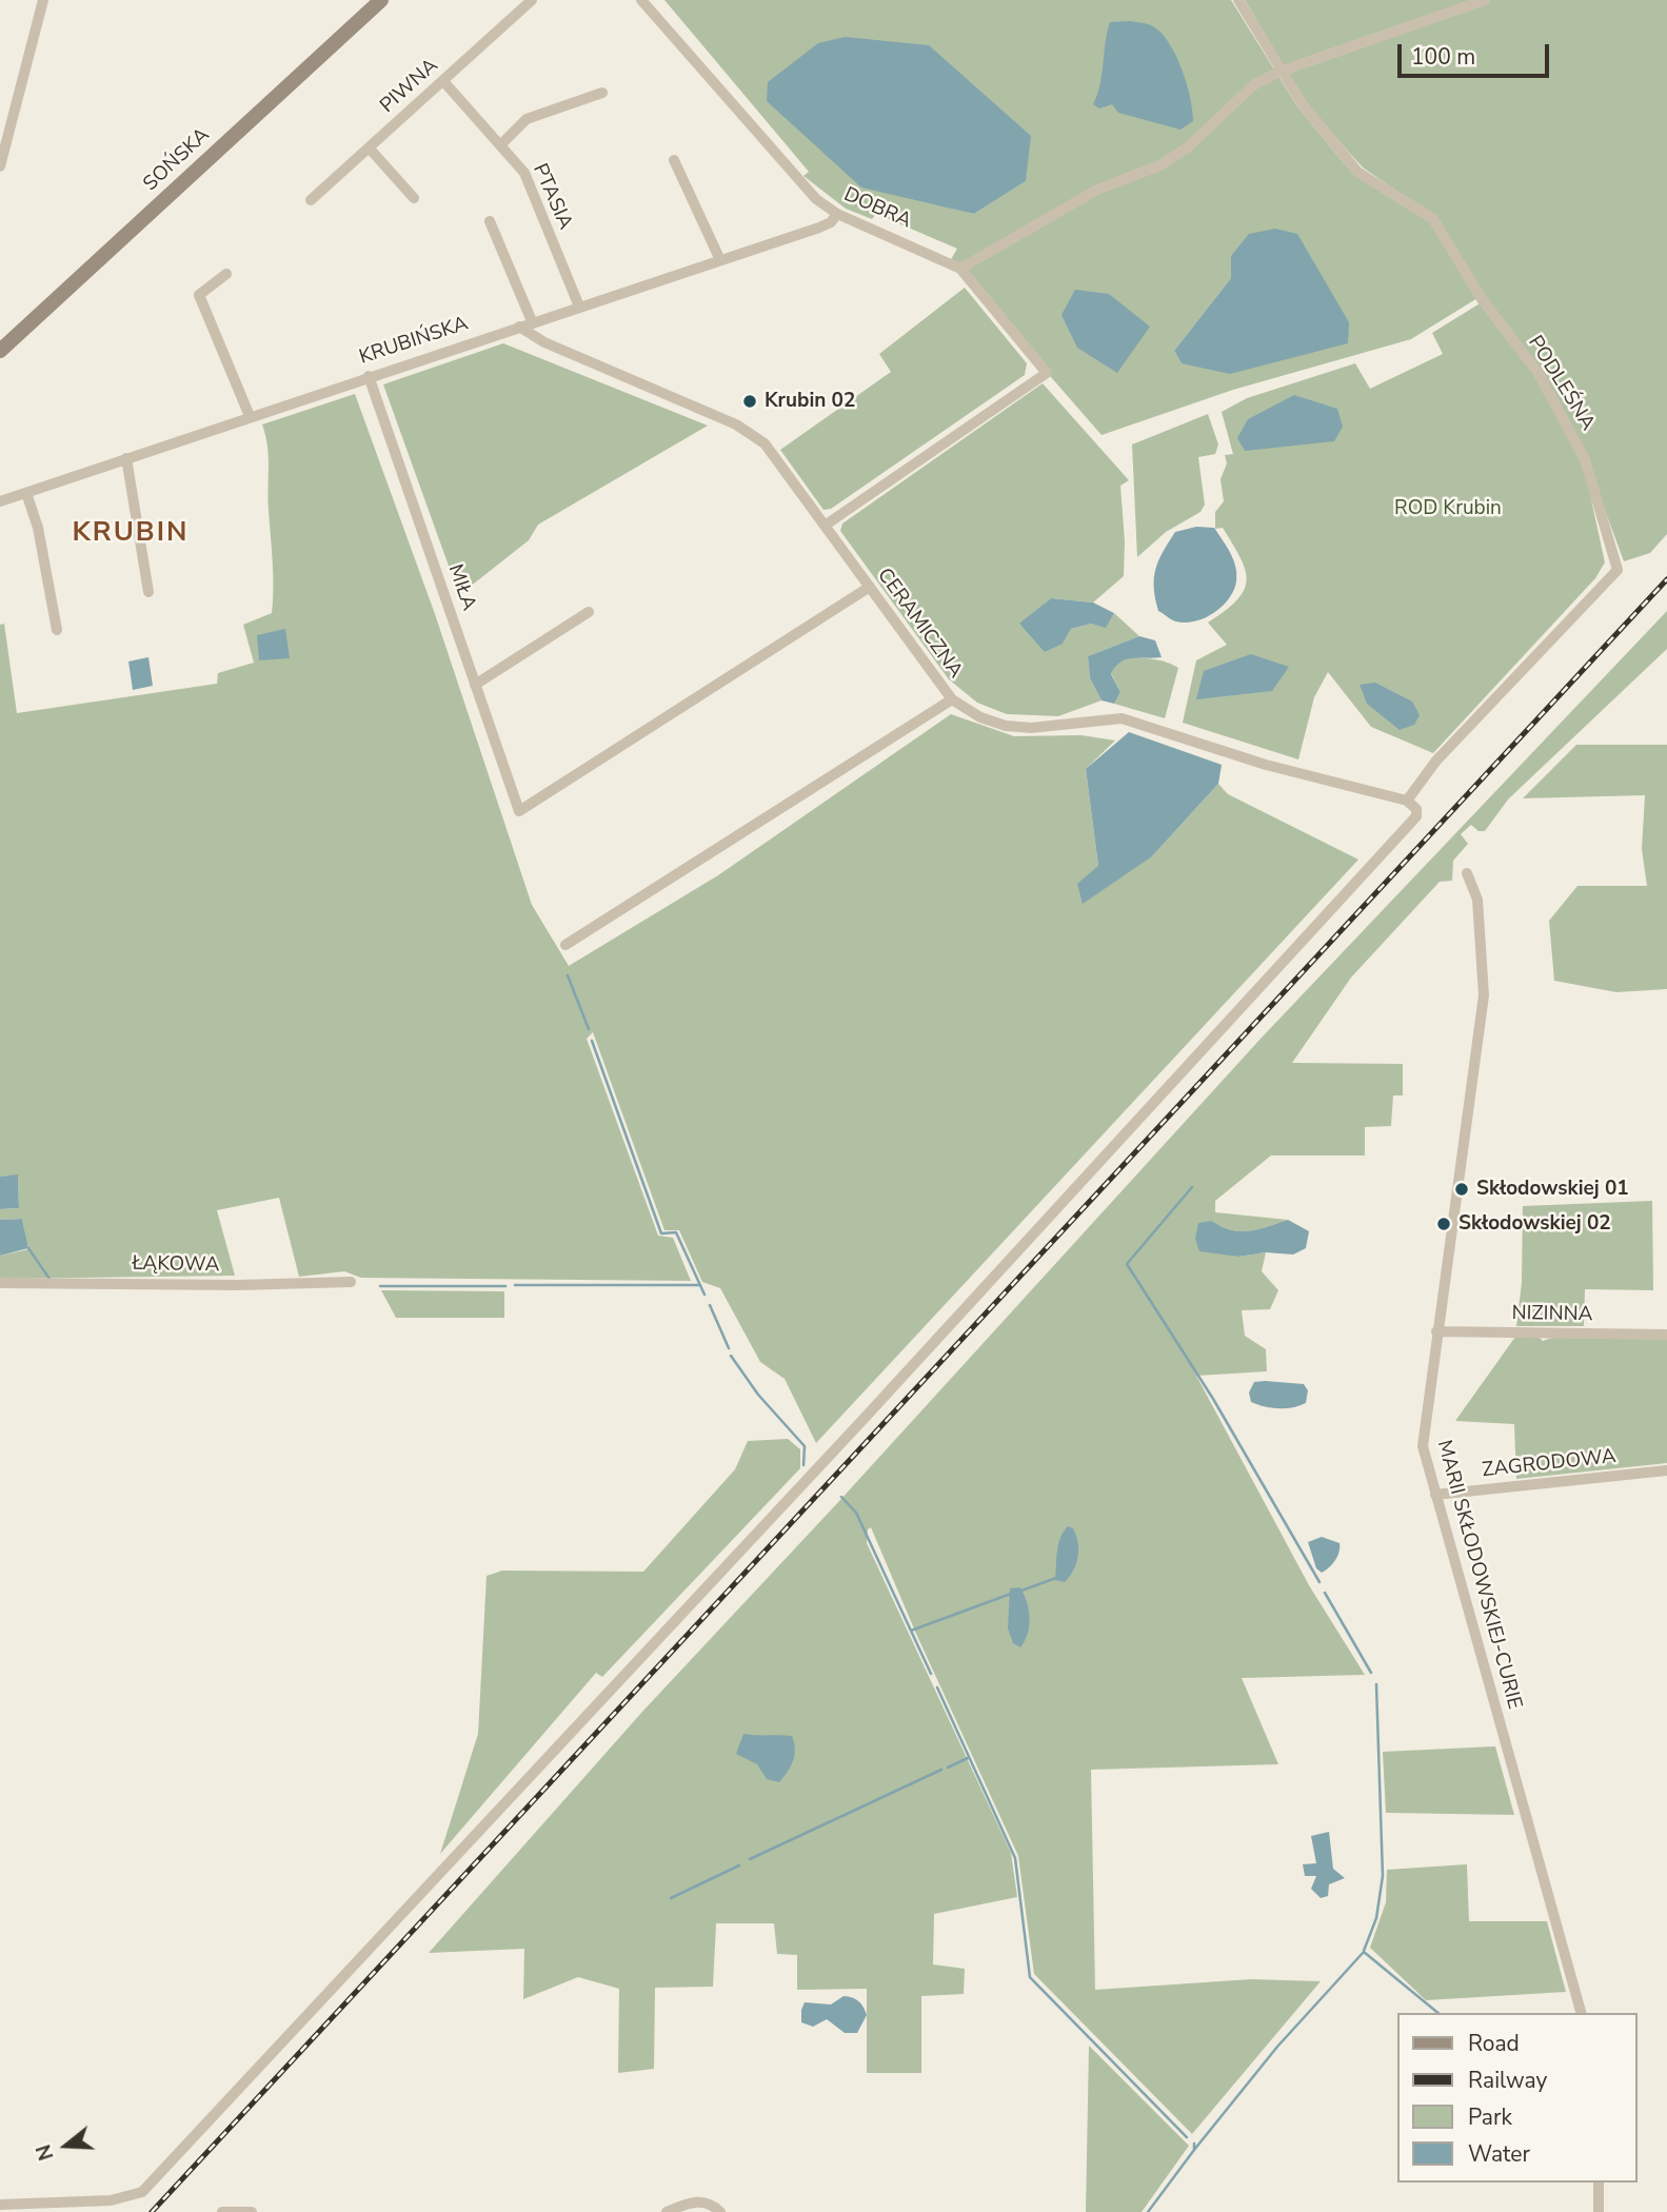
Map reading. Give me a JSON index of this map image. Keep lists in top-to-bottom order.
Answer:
{
  "streets": {
    "street": [
      "PIWNA",
      "SOŃSKA",
      "PTASIA",
      "DOBRA",
      "KRUBIŃSKA",
      "PODLEŚNA",
      "MIŁA",
      "CERAMICZNA",
      "ŁĄKOWA",
      "NIZINNA",
      "ZAGRODOWA",
      "MARII SKŁODOWSKIEJ-CURIE"
    ]
  },
  "crossings": [
    ["PIWNA", "PTASIA"],
    ["PTASIA", "KRUBIŃSKA"],
    ["DOBRA", "KRUBIŃSKA"],
    ["DOBRA", "CERAMICZNA"],
    ["KRUBIŃSKA", "MIŁA"],
    ["KRUBIŃSKA", "CERAMICZNA"],
    ["PODLEŚNA", "CERAMICZNA"],
    ["MIŁA", "CERAMICZNA"],
    ["NIZINNA", "MARII SKŁODOWSKIEJ-CURIE"],
    ["ZAGRODOWA", "MARII SKŁODOWSKIEJ-CURIE"]
  ],
  "districts": ["KRUBIN"],
  "parks": ["ROD Krubin"],
  "places": ["Krubin 02", "Skłodowskiej 01", "Skłodowskiej 02"],
  "legend": [
    "Road",
    "Railway",
    "Park",
    "Water"
  ],
  "scale_bar": "100 m",
  "north": "left"
}
